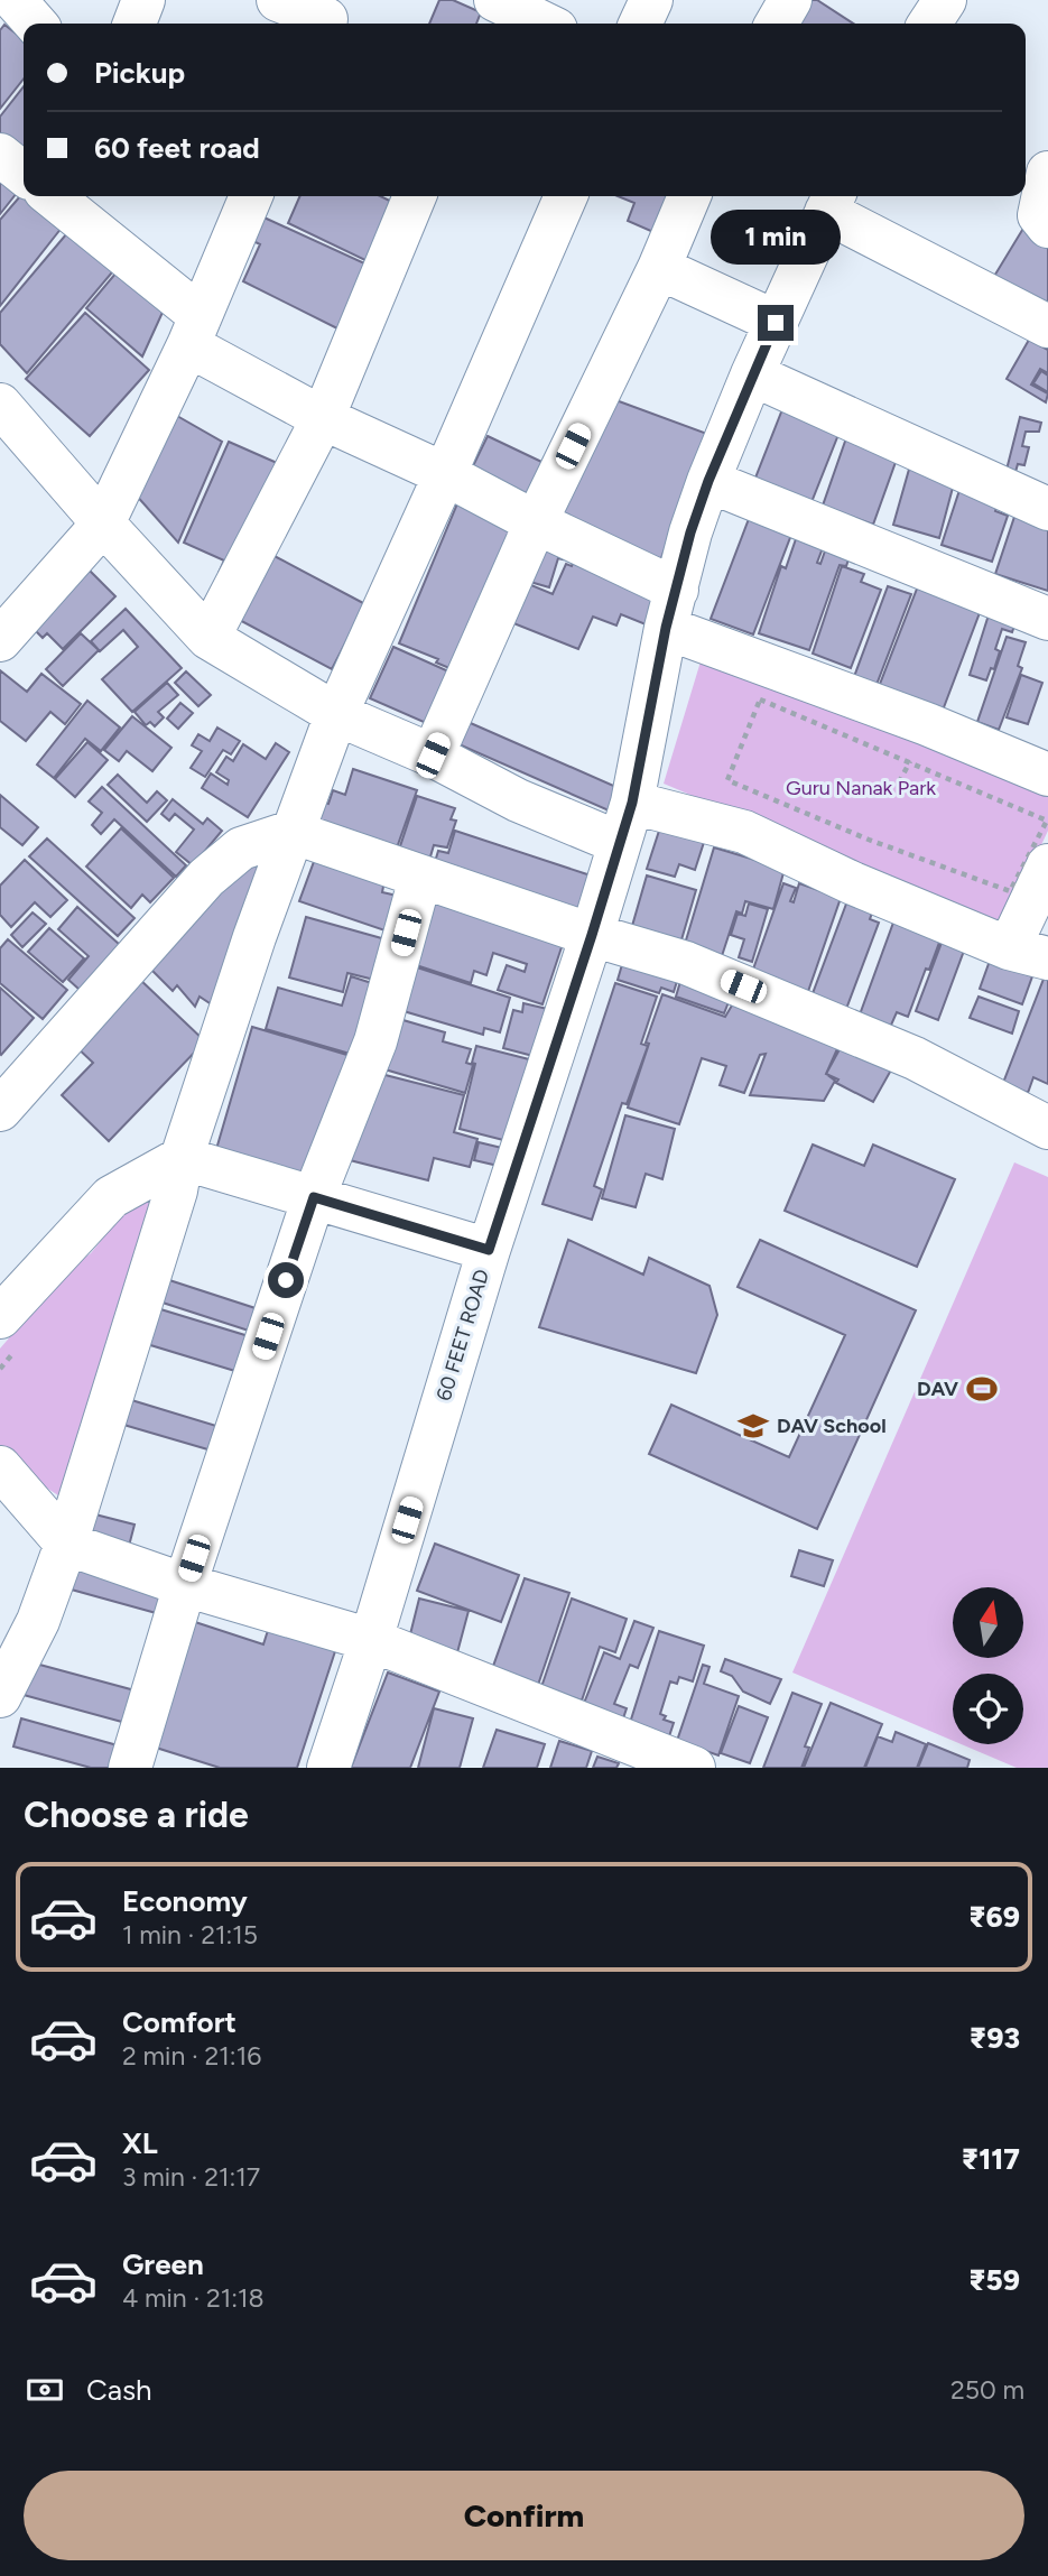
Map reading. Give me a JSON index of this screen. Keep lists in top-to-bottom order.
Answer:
{
  "streets": {
    "street": ["60 FEET ROAD"]
  },
  "parks": ["Guru Nanak Park"],
  "places": {
    "sports": ["DAV"],
    "school or university": ["DAV School"]
  },
  "north": "top",
  "page": {
    "banner": ["Pickup", "60 feet road"],
    "bubble": "1 min",
    "heading": "Choose a ride",
    "list": [
      {
        "name": "Economy",
        "note": "1 min · 21:15",
        "value": "₹69"
      },
      {
        "name": "Comfort",
        "note": "2 min · 21:16",
        "value": "₹93"
      },
      {
        "name": "XL",
        "note": "3 min · 21:17",
        "value": "₹117"
      },
      {
        "name": "Green",
        "note": "4 min · 21:18",
        "value": "₹59"
      }
    ],
    "pay": ["Cash", "250 m"],
    "buttons": "Confirm"
  }
}
